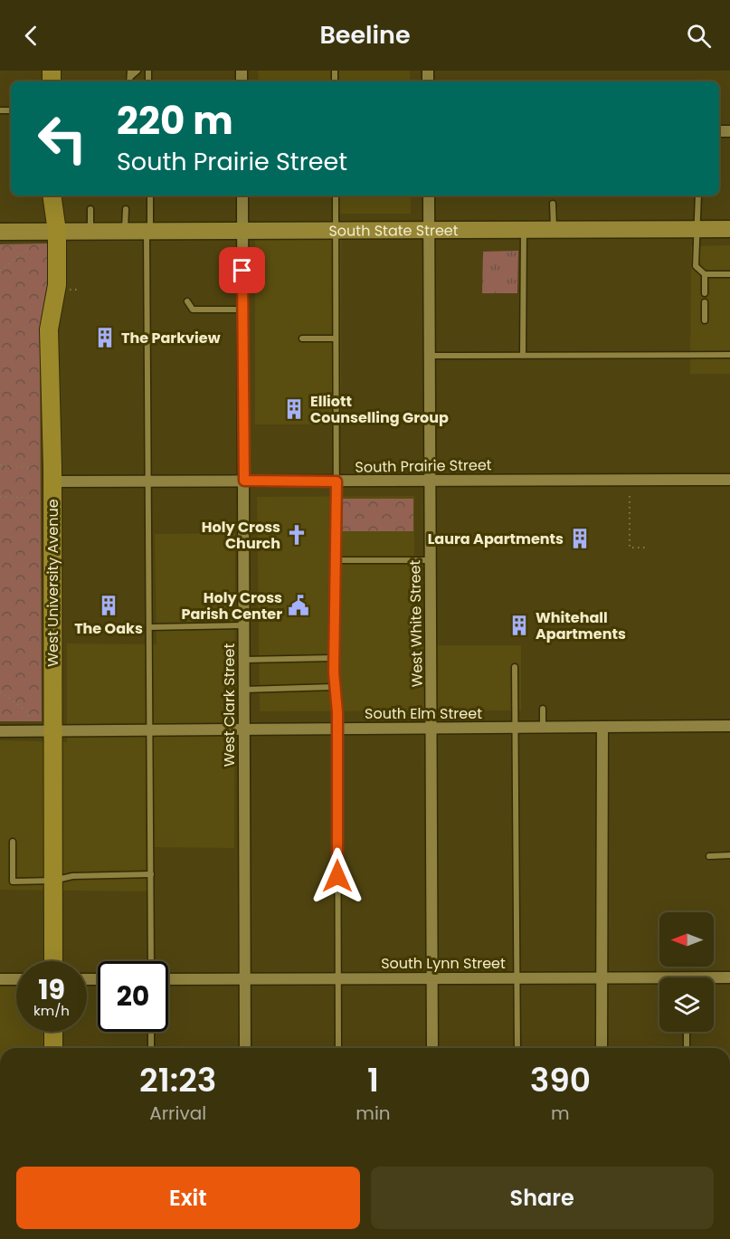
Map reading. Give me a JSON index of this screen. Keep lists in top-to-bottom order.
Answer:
{
  "streets": {
    "main road": ["South State Street", "West University Avenue"],
    "street": [
      "South Prairie Street",
      "West White Street",
      "West Clark Street",
      "South Elm Street",
      "South Lynn Street"
    ]
  },
  "crossings": [
    ["South State Street", "West University Avenue"],
    ["South State Street", "West White Street"],
    ["South State Street", "West Clark Street"],
    ["South Prairie Street", "West University Avenue"],
    ["South Prairie Street", "West White Street"],
    ["South Prairie Street", "West Clark Street"],
    ["West University Avenue", "South Elm Street"],
    ["West White Street", "South Elm Street"],
    ["West White Street", "South Lynn Street"],
    ["West Clark Street", "South Elm Street"],
    ["West Clark Street", "South Lynn Street"]
  ],
  "places": {
    "building": [
      "The Parkview",
      "Elliott Counselling Group",
      "Laura Apartments",
      "The Oaks",
      "Whitehall Apartments"
    ],
    "church": ["Holy Cross Church"],
    "public building": ["Holy Cross Parish Center"]
  },
  "north": "left",
  "page": {
    "header": "Beeline",
    "turn": ["220 m", "South Prairie Street"],
    "speed": "19 km/h",
    "limit": "20",
    "eta": [
      "21:23",
      "Arrival",
      "1",
      "min",
      "390",
      "m"
    ],
    "buttons": ["Exit", "Share"]
  }
}
